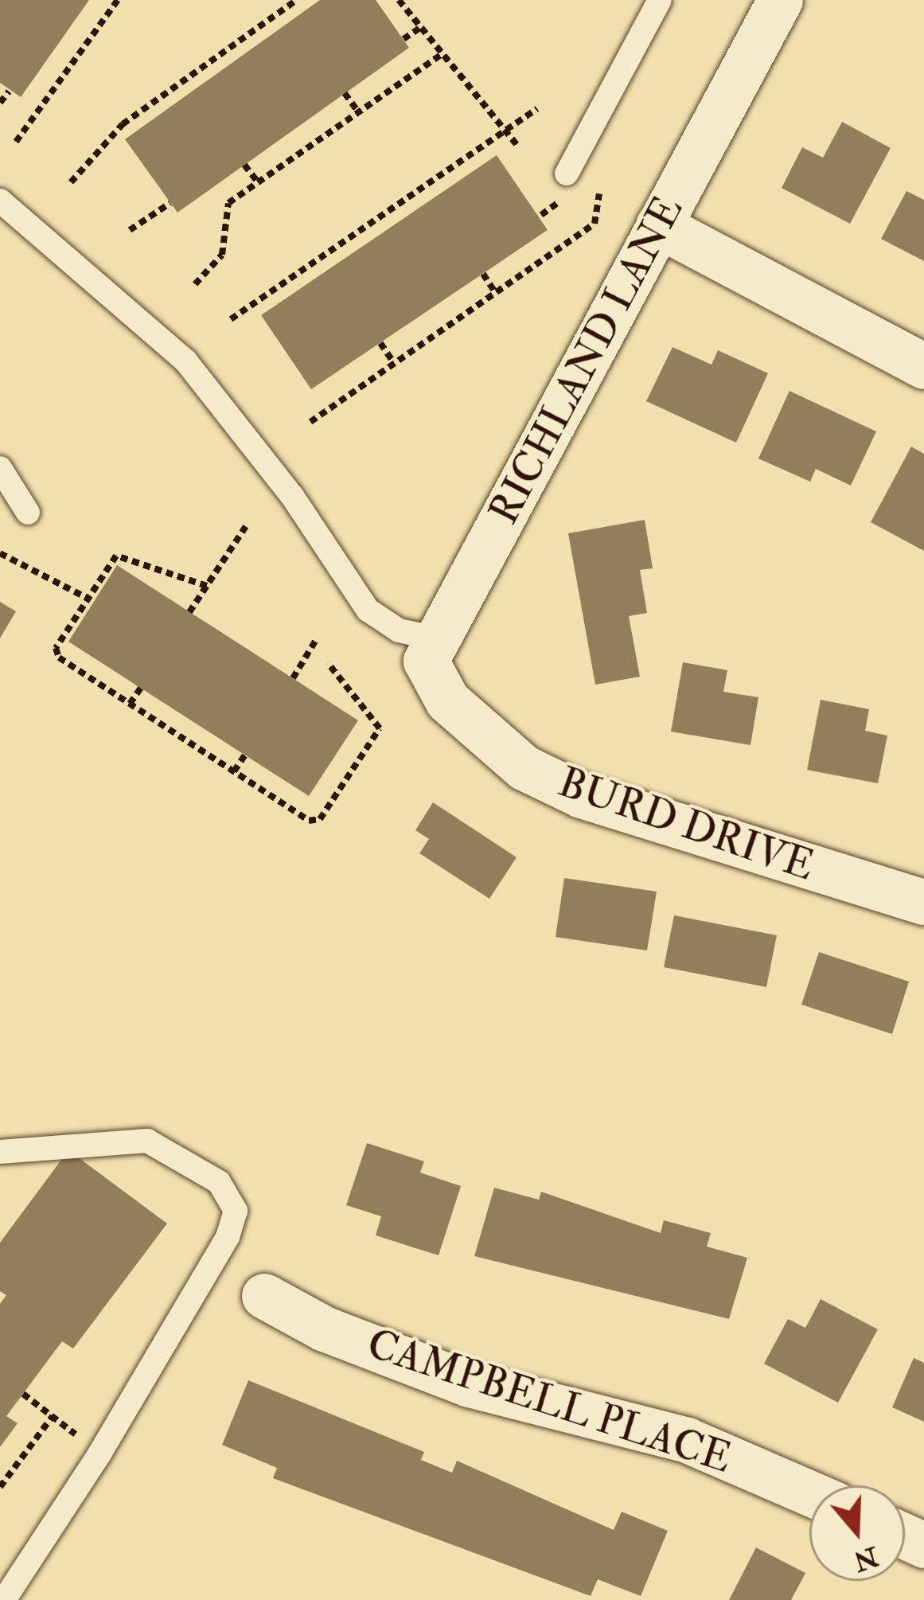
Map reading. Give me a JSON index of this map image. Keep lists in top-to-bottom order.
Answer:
{
  "streets": {
    "street": ["RICHLAND LANE", "BURD DRIVE", "CAMPBELL PLACE"]
  },
  "crossings": [
    ["RICHLAND LANE", "BURD DRIVE"]
  ],
  "north": "bottom"
}
